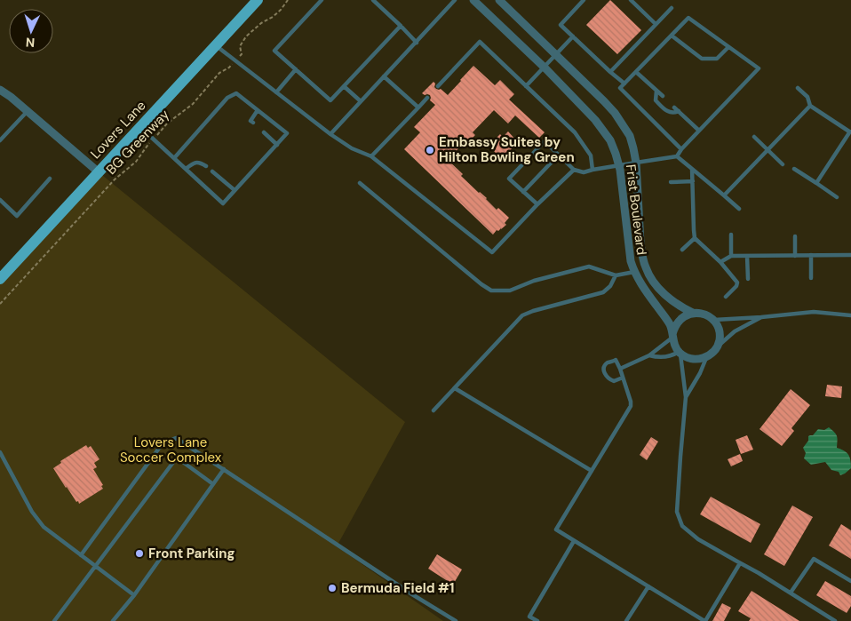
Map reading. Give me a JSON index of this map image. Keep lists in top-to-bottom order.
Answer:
{
  "streets": {
    "main road": ["Lovers Lane"],
    "street": ["Frist Boulevard"],
    "path": ["BG Greenway"]
  },
  "parks": ["Lovers Lane Soccer Complex"],
  "places": ["Embassy Suites by Hilton Bowling Green", "Front Parking", "Bermuda Field #1"],
  "north": "bottom"
}
